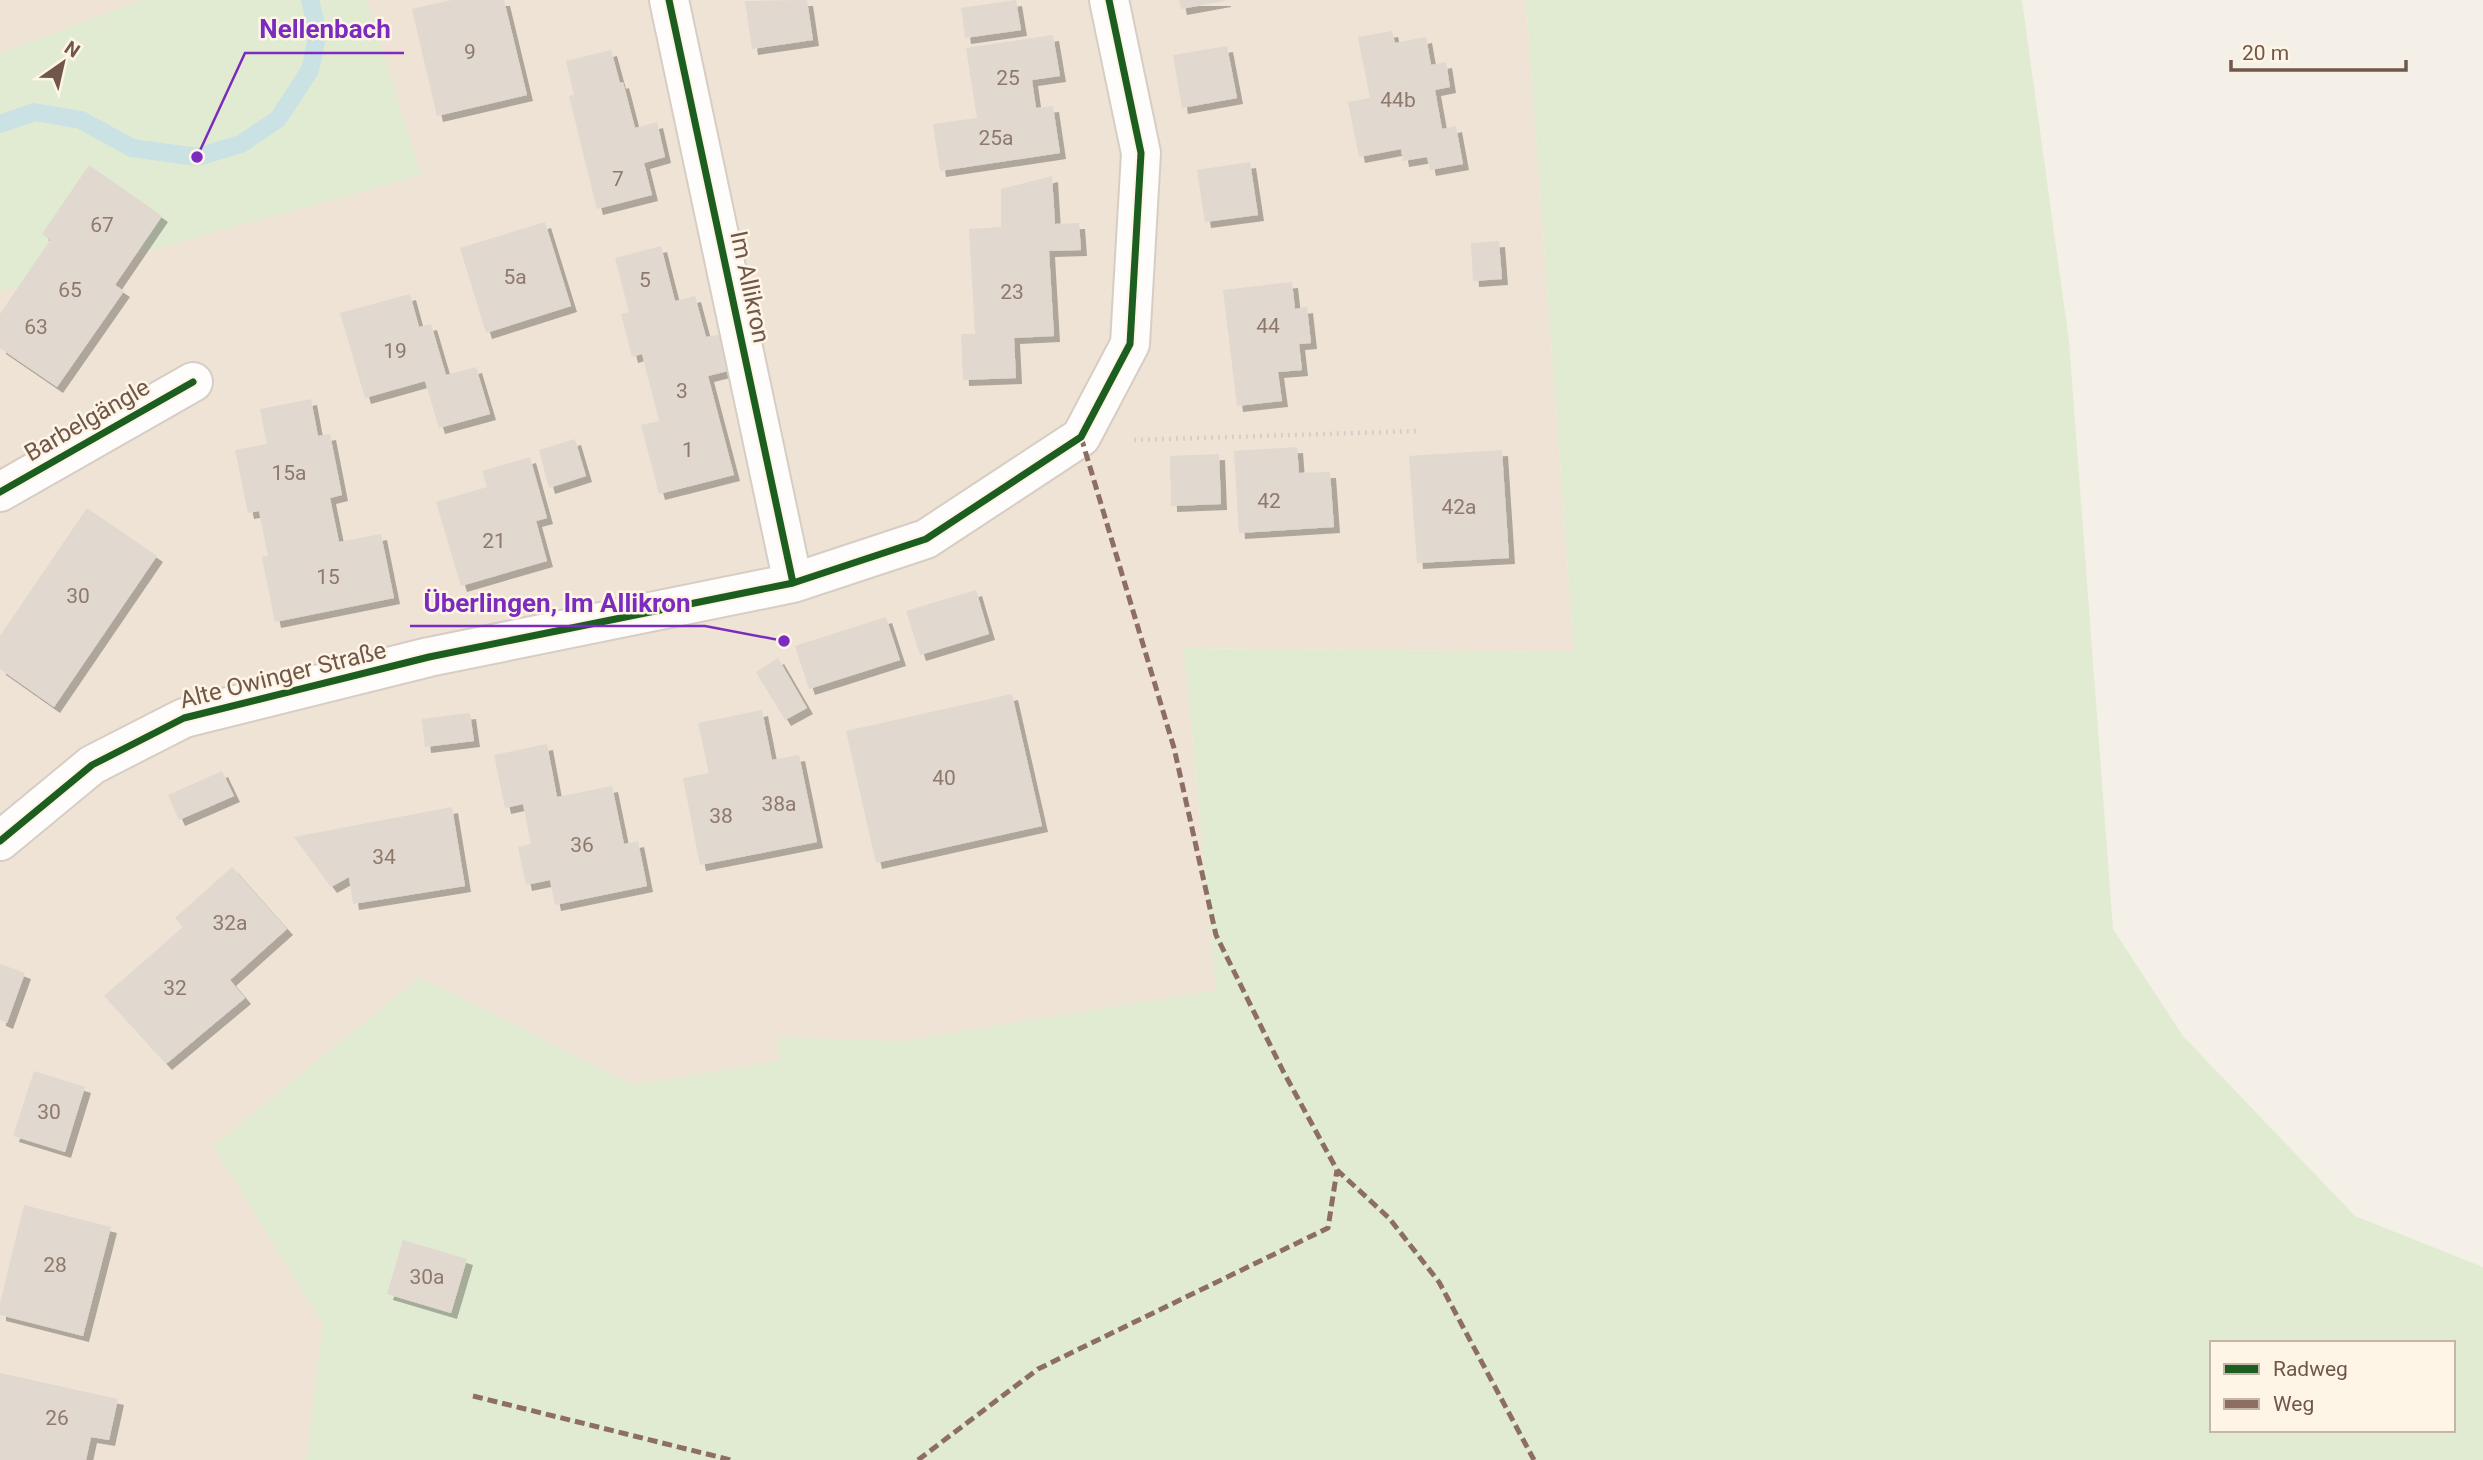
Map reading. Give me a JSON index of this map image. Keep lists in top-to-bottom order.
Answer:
{
  "streets": {
    "street": ["Im Allikron", "Barbelgängle", "Alte Owinger Straße"]
  },
  "crossings": [
    ["Im Allikron", "Alte Owinger Straße"]
  ],
  "places": ["Nellenbach", "Überlingen, Im Allikron"],
  "house_numbers": [
    "9",
    "25",
    "44b",
    "25a",
    "7",
    "67",
    "5a",
    "5",
    "65",
    "23",
    "44",
    "63",
    "19",
    "3",
    "1",
    "15a",
    "42",
    "42a",
    "21",
    "15",
    "30",
    "40",
    "38a",
    "38",
    "36",
    "34",
    "32a",
    "32",
    "30",
    "28",
    "30a",
    "26"
  ],
  "legend": ["Radweg", "Weg"],
  "scale_bar": "20 m",
  "north": "top right"
}
